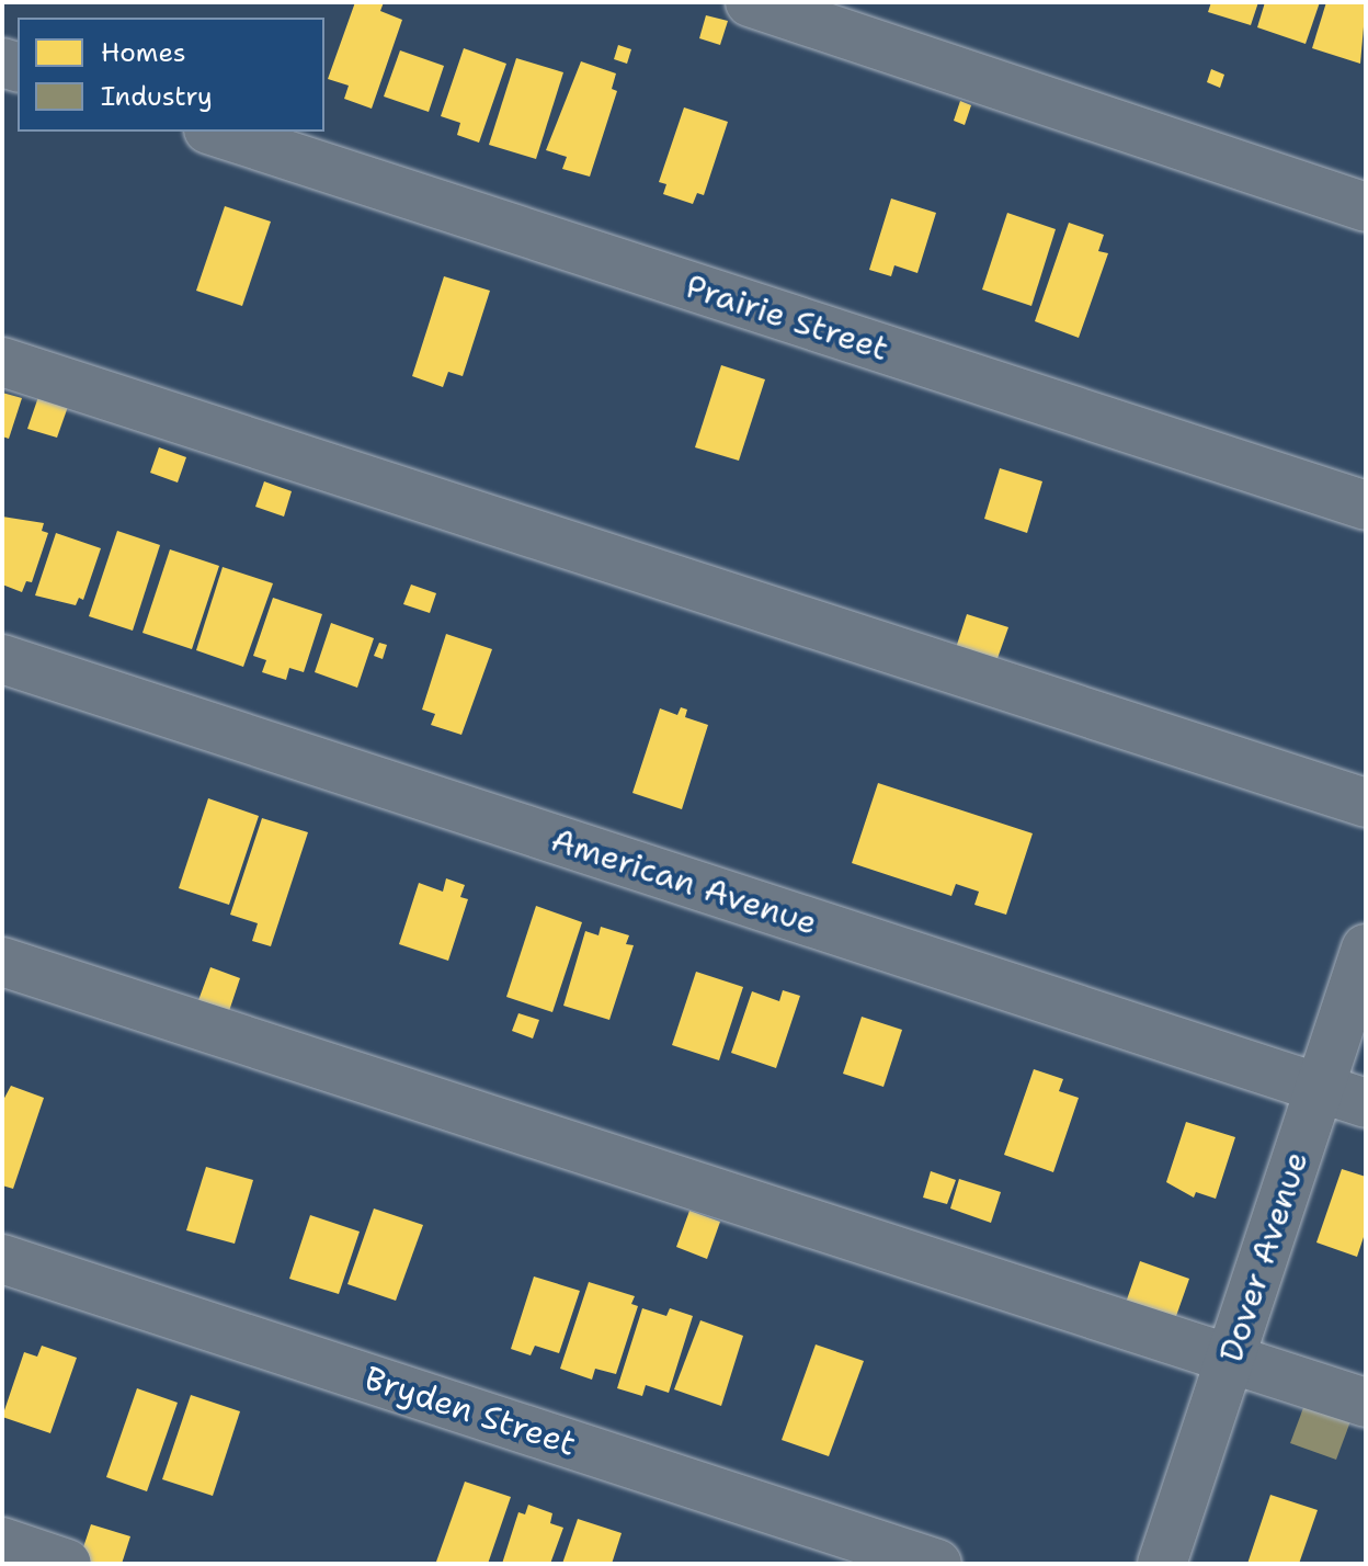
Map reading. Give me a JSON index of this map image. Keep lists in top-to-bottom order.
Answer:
{
  "streets": {
    "street": [
      "Prairie Street",
      "American Avenue",
      "Dover Avenue",
      "Bryden Street"
    ]
  },
  "crossings": [
    ["American Avenue", "Dover Avenue"]
  ],
  "legend": ["Homes", "Industry"]
}
